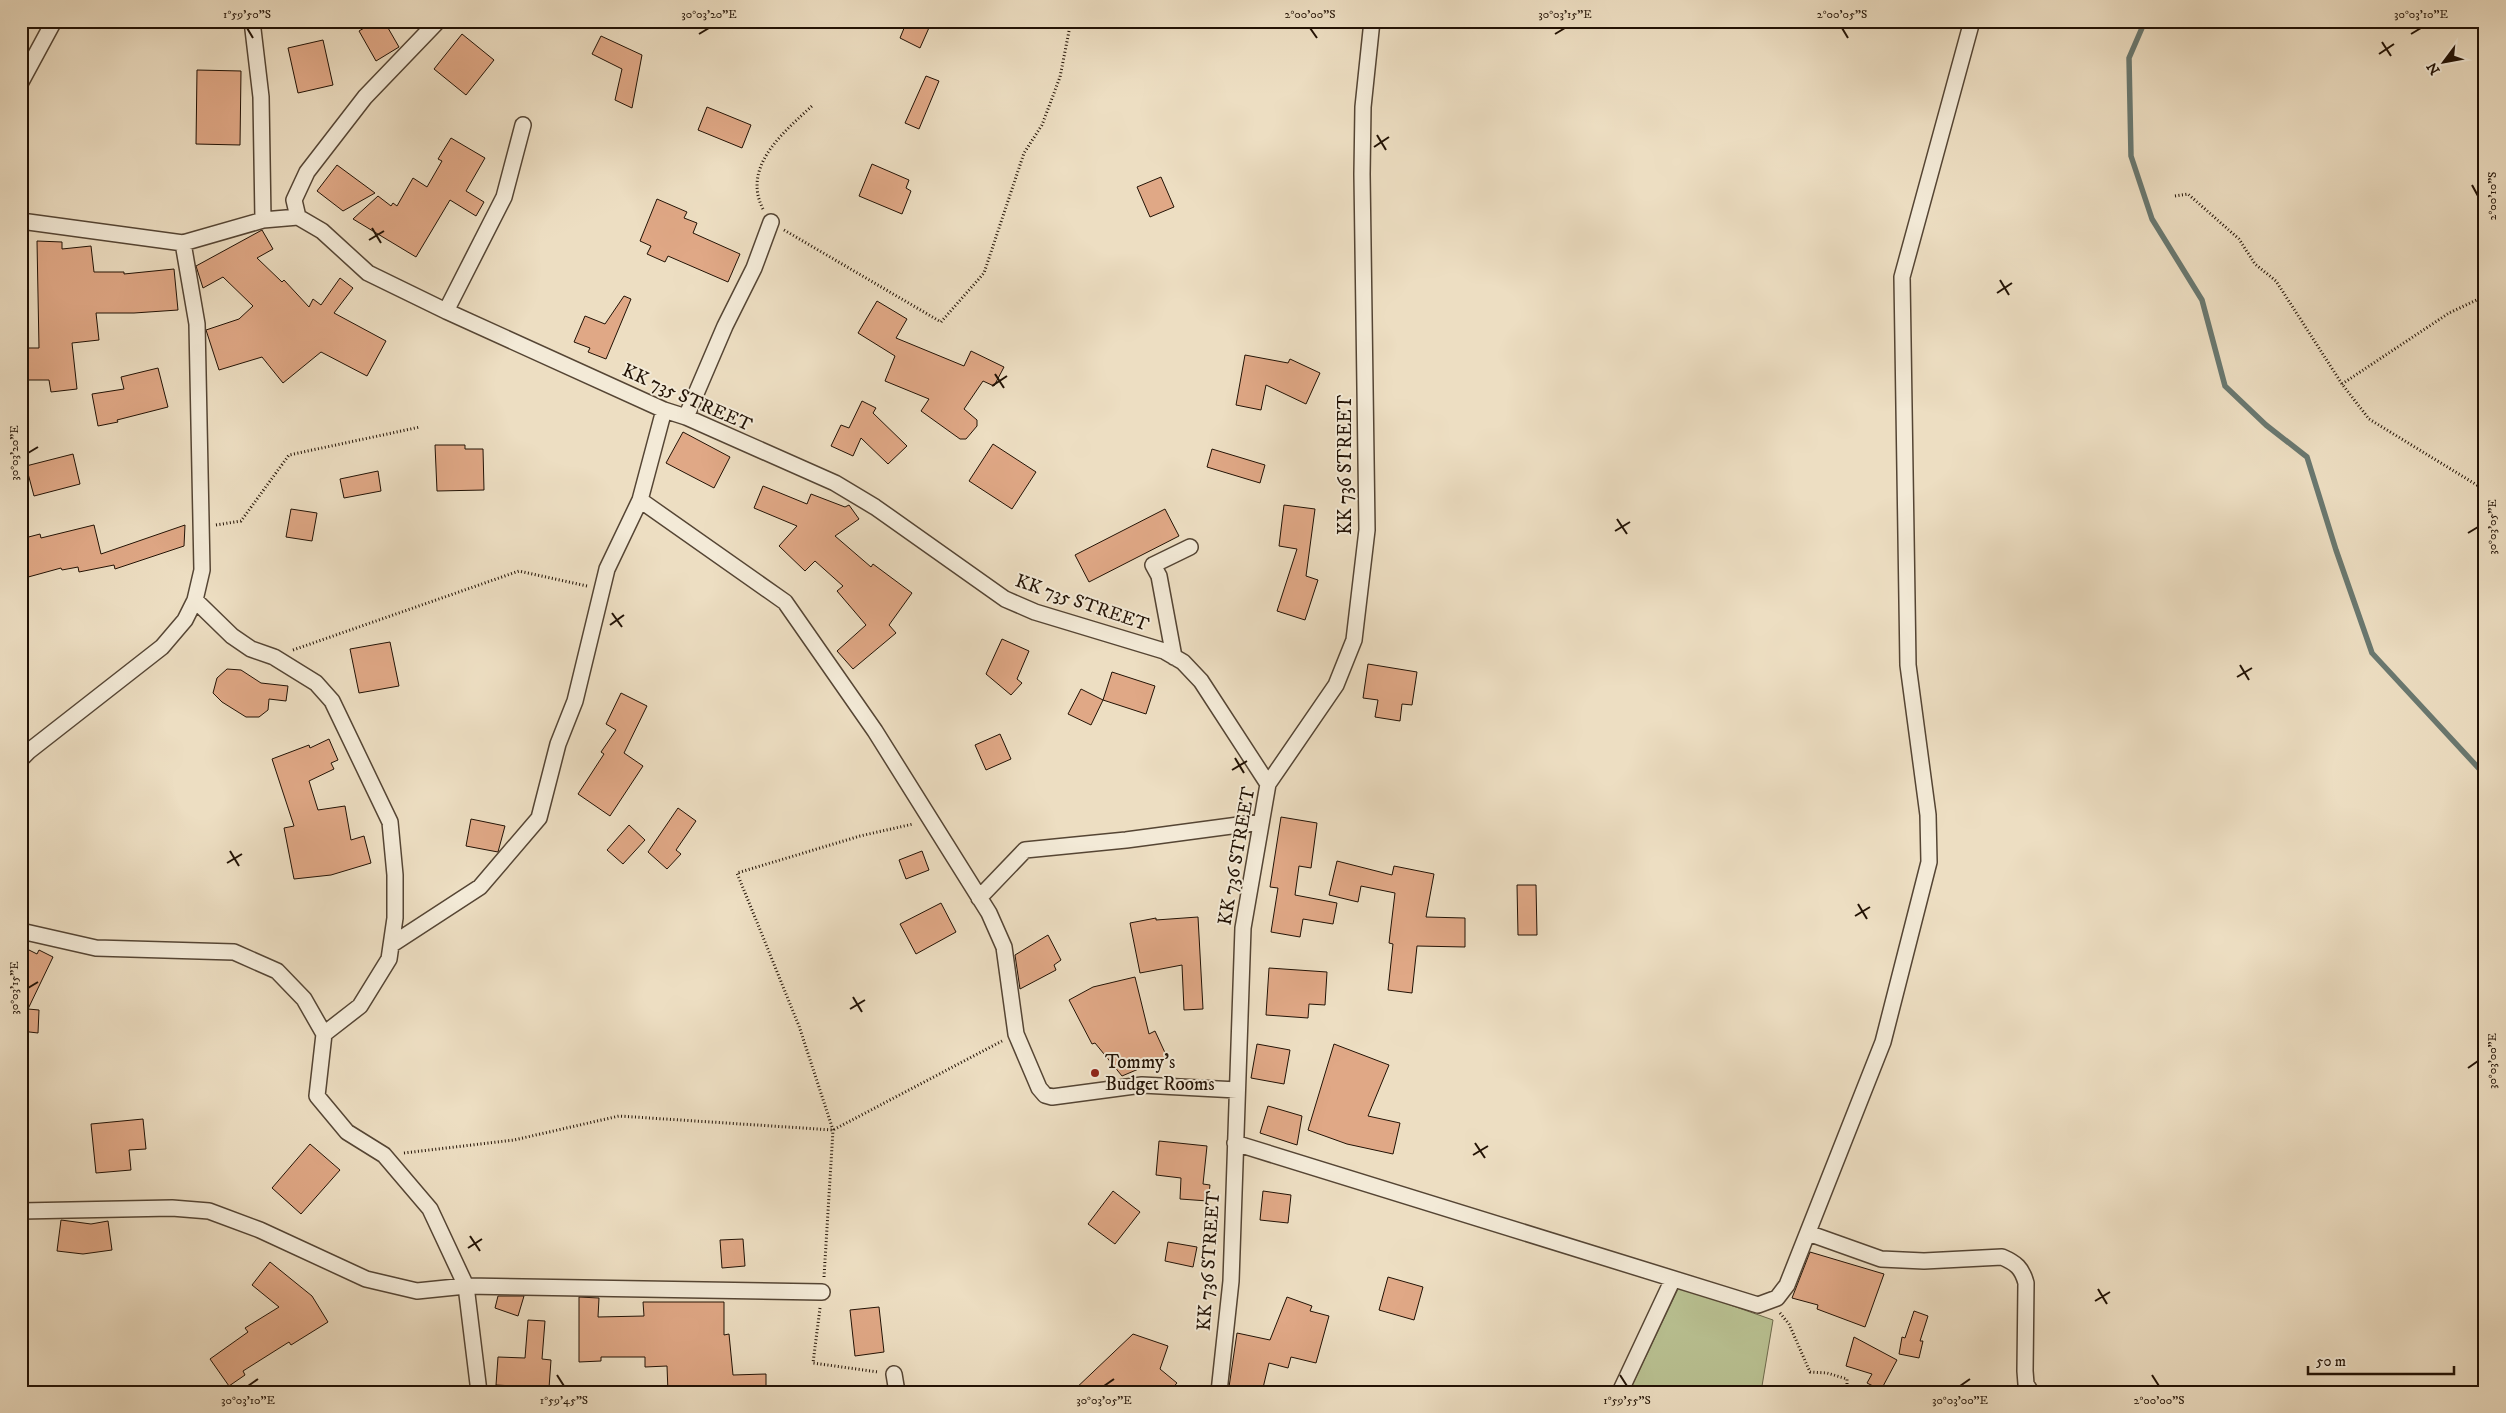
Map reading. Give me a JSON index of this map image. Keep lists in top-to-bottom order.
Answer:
{
  "streets": {
    "street": ["KK 735 STREET", "KK 736 STREET"]
  },
  "crossings": [
    ["KK 735 STREET", "KK 736 STREET"]
  ],
  "places": ["Tommy’s Budget Rooms"],
  "scale_bar": "50 m",
  "north": "bottom left",
  "coordinates": [
    "1°59'50\"S",
    "30°03'20\"E",
    "2°00'00\"S",
    "30°03'15\"E",
    "2°00'05\"S",
    "30°03'10\"E",
    "2°00'10\"S",
    "30°03'05\"E",
    "30°03'00\"E",
    "1°59'45\"S",
    "1°59'55\"S"
  ]
}
